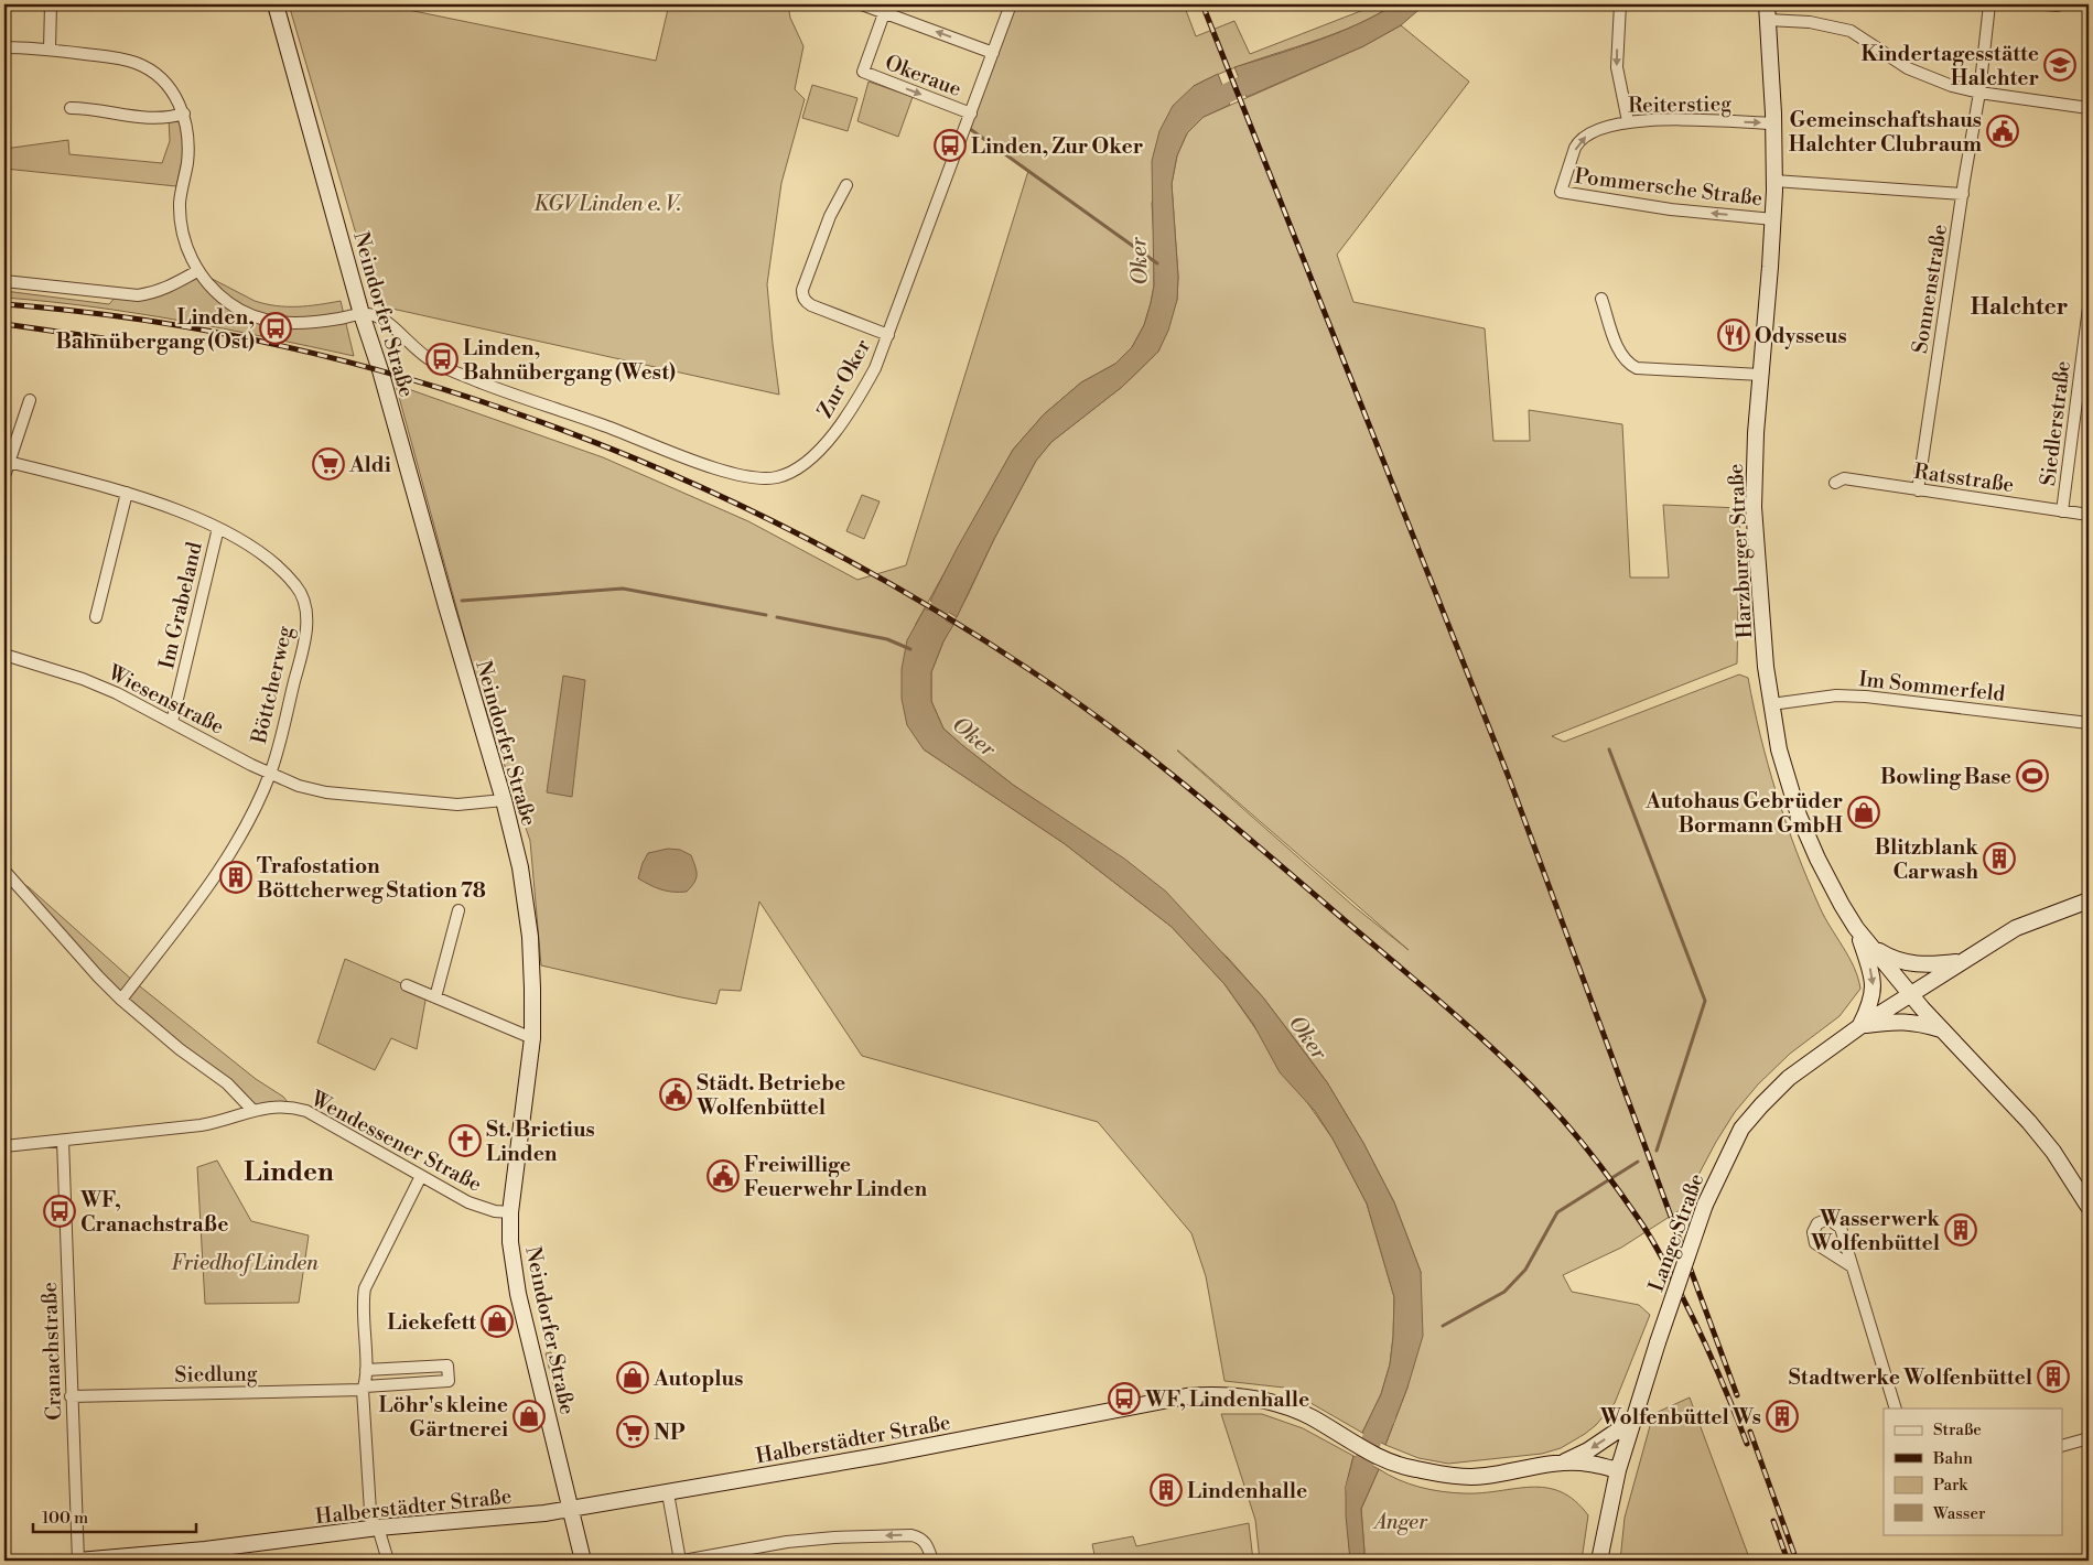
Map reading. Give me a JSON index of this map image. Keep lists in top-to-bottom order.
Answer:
{
  "streets": {
    "main road": [
      "Neindorfer Straße",
      "Harzburger Straße",
      "Lange Straße",
      "Halberstädter Straße"
    ],
    "street": [
      "Okeraue",
      "Reiterstieg",
      "Pommersche Straße",
      "Sonnenstraße",
      "Zur Oker",
      "Siedlerstraße",
      "Ratsstraße",
      "Im Grabeland",
      "Böttcherweg",
      "Im Sommerfeld",
      "Wiesenstraße",
      "Wendessener Straße",
      "Cranachstraße",
      "Siedlung"
    ]
  },
  "crossings": [
    ["Okeraue", "Zur Oker"],
    ["Reiterstieg", "Pommersche Straße"],
    ["Reiterstieg", "Harzburger Straße"],
    ["Pommersche Straße", "Harzburger Straße"],
    ["Sonnenstraße", "Ratsstraße"],
    ["Neindorfer Straße", "Zur Oker"],
    ["Neindorfer Straße", "Wiesenstraße"],
    ["Neindorfer Straße", "Wendessener Straße"],
    ["Neindorfer Straße", "Halberstädter Straße"],
    ["Siedlerstraße", "Ratsstraße"],
    ["Harzburger Straße", "Im Sommerfeld"],
    ["Harzburger Straße", "Lange Straße"],
    ["Im Grabeland", "Böttcherweg"],
    ["Im Grabeland", "Wiesenstraße"],
    ["Böttcherweg", "Wiesenstraße"],
    ["Wendessener Straße", "Cranachstraße"],
    ["Lange Straße", "Halberstädter Straße"],
    ["Cranachstraße", "Siedlung"],
    ["Cranachstraße", "Halberstädter Straße"]
  ],
  "one_way": ["Reiterstieg", "Pommersche Straße"],
  "districts": ["Halchter", "Linden"],
  "water": ["Oker"],
  "parks": ["KGV Linden e. V.", "Friedhof Linden", "Anger"],
  "places": {
    "school or university": ["Kindertagesstätte Halchter"],
    "public building": ["Gemeinschaftshaus Halchter Clubraum", "Städt. Betriebe Wolfenbüttel", "Freiwillige Feuerwehr Linden"],
    "bus stop": [
      "Linden, Zur Oker",
      "Linden, Bahnübergang (Ost)",
      "Linden, Bahnübergang (West)",
      "WF, Cranachstraße",
      "WF, Lindenhalle"
    ],
    "restaurant": ["Odysseus"],
    "supermarket": ["Aldi", "NP"],
    "sports": ["Bowling Base"],
    "shop": [
      "Autohaus Gebrüder Bormann GmbH",
      "Liekefett",
      "Autoplus",
      "Löhr's kleine Gärtnerei"
    ],
    "building": [
      "Blitzblank Carwash",
      "Trafostation Böttcherweg Station 78",
      "Wasserwerk Wolfenbüttel",
      "Stadtwerke Wolfenbüttel",
      "Wolfenbüttel Ws",
      "Lindenhalle"
    ],
    "church": ["St. Brictius Linden"]
  },
  "legend": [
    "Straße",
    "Bahn",
    "Park",
    "Wasser"
  ],
  "scale_bar": "100 m"
}
